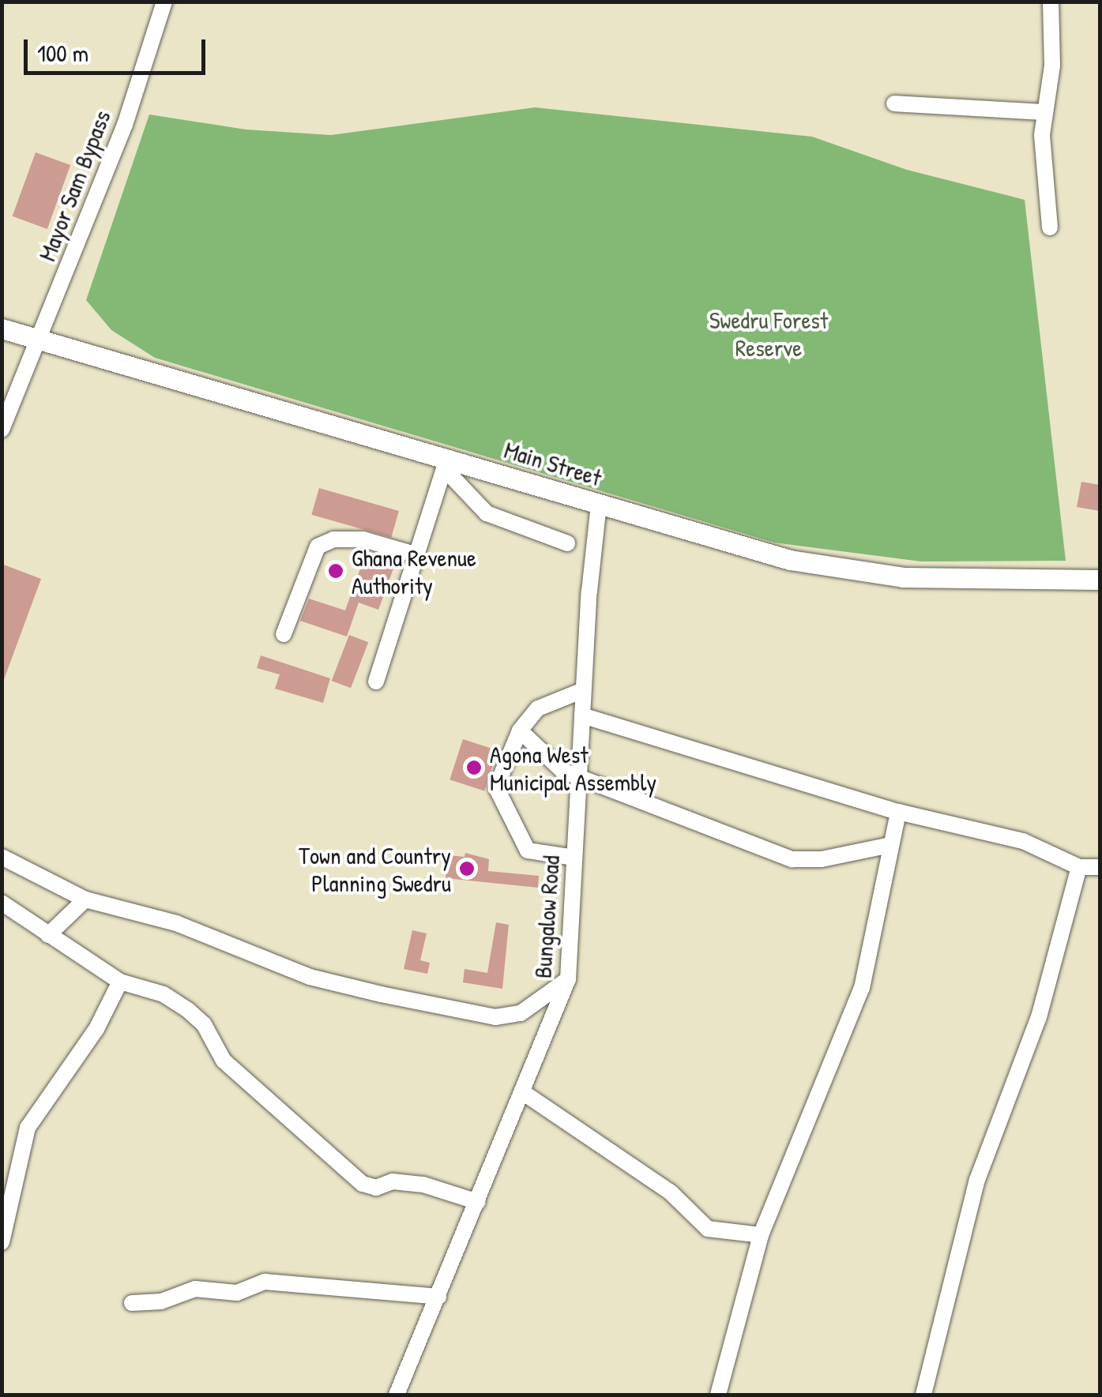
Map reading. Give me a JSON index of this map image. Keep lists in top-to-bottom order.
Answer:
{
  "streets": {
    "main road": ["Main Street"],
    "street": ["Mayor Sam Bypass", "Bungalow Road"]
  },
  "crossings": [
    ["Mayor Sam Bypass", "Main Street"],
    ["Main Street", "Bungalow Road"]
  ],
  "parks": ["Swedru Forest Reserve"],
  "places": ["Ghana Revenue Authority", "Agona West Municipal Assembly", "Town and Country Planning Swedru"],
  "scale_bar": "100 m"
}
